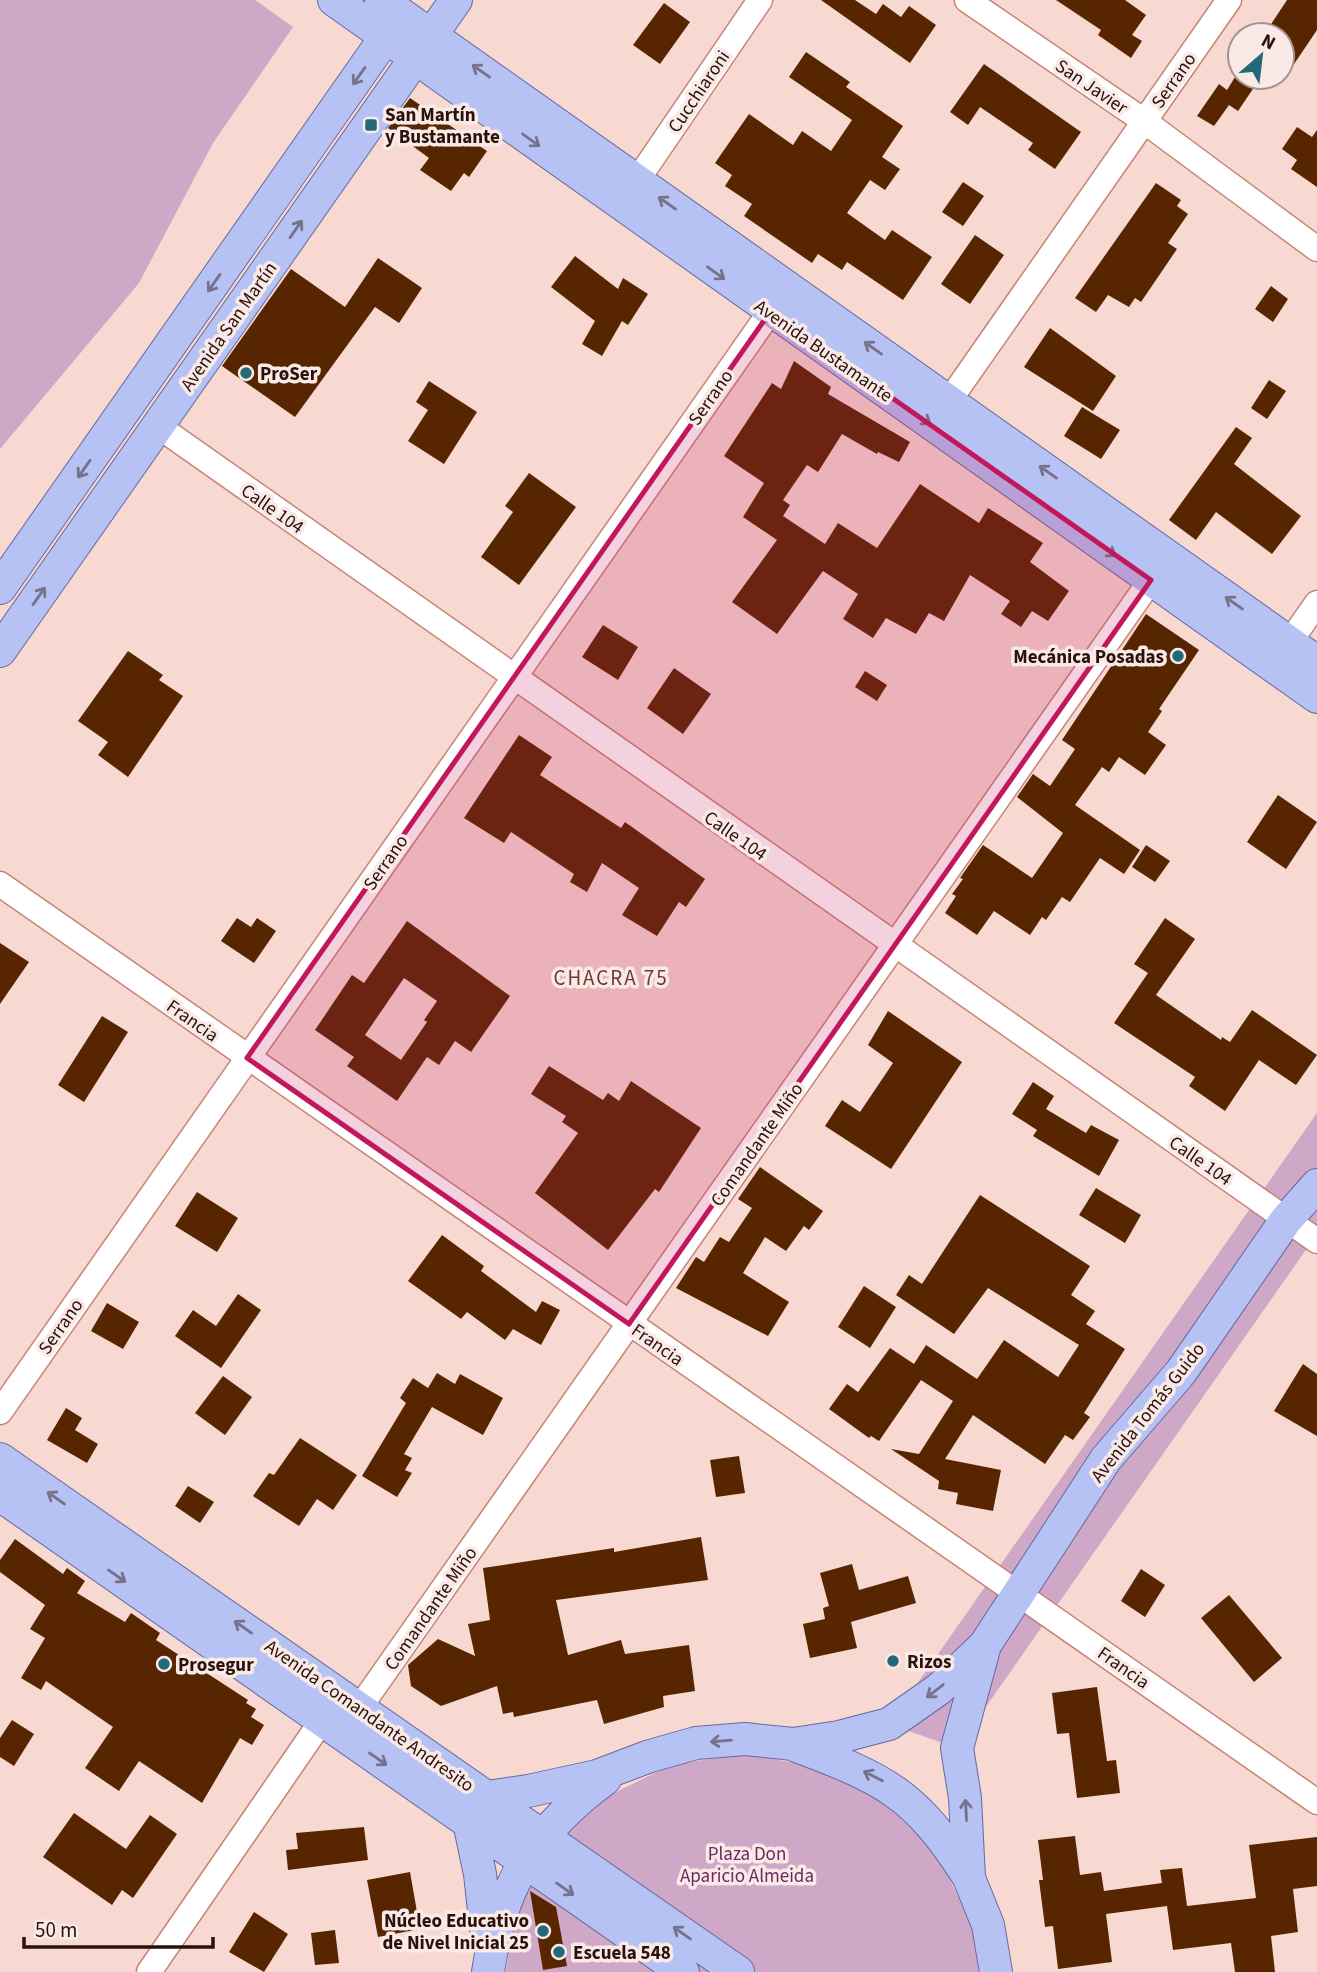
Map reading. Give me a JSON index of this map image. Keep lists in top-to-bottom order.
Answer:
{
  "streets": {
    "main road": [
      "Avenida San Martín",
      "Avenida Bustamante",
      "Avenida Tomás Guido",
      "Avenida Comandante Andresito"
    ],
    "street": [
      "Serrano",
      "San Javier",
      "Cucchiaroni",
      "Calle 104",
      "Francia",
      "Comandante Miño"
    ]
  },
  "crossings": [
    ["Serrano", "San Javier"],
    ["Serrano", "Avenida Bustamante"],
    ["Serrano", "Calle 104"],
    ["Serrano", "Francia"],
    ["Cucchiaroni", "Avenida Bustamante"],
    ["Avenida San Martín", "Avenida Bustamante"],
    ["Avenida San Martín", "Calle 104"],
    ["Avenida Bustamante", "Comandante Miño"],
    ["Calle 104", "Comandante Miño"],
    ["Calle 104", "Avenida Tomás Guido"],
    ["Francia", "Comandante Miño"],
    ["Francia", "Avenida Tomás Guido"],
    ["Comandante Miño", "Avenida Comandante Andresito"],
    ["Avenida Tomás Guido", "Avenida Comandante Andresito"]
  ],
  "districts": ["CHACRA 75"],
  "parks": ["Plaza Don Aparicio Almeida"],
  "places": {
    "transit": ["San Martín y Bustamante"],
    "other": [
      "ProSer",
      "Mecánica Posadas",
      "Rizos",
      "Prosegur",
      "Núcleo Educativo de Nivel Inicial 25",
      "Escuela 548"
    ]
  },
  "scale_bar": "50 m",
  "north": "top right"
}
